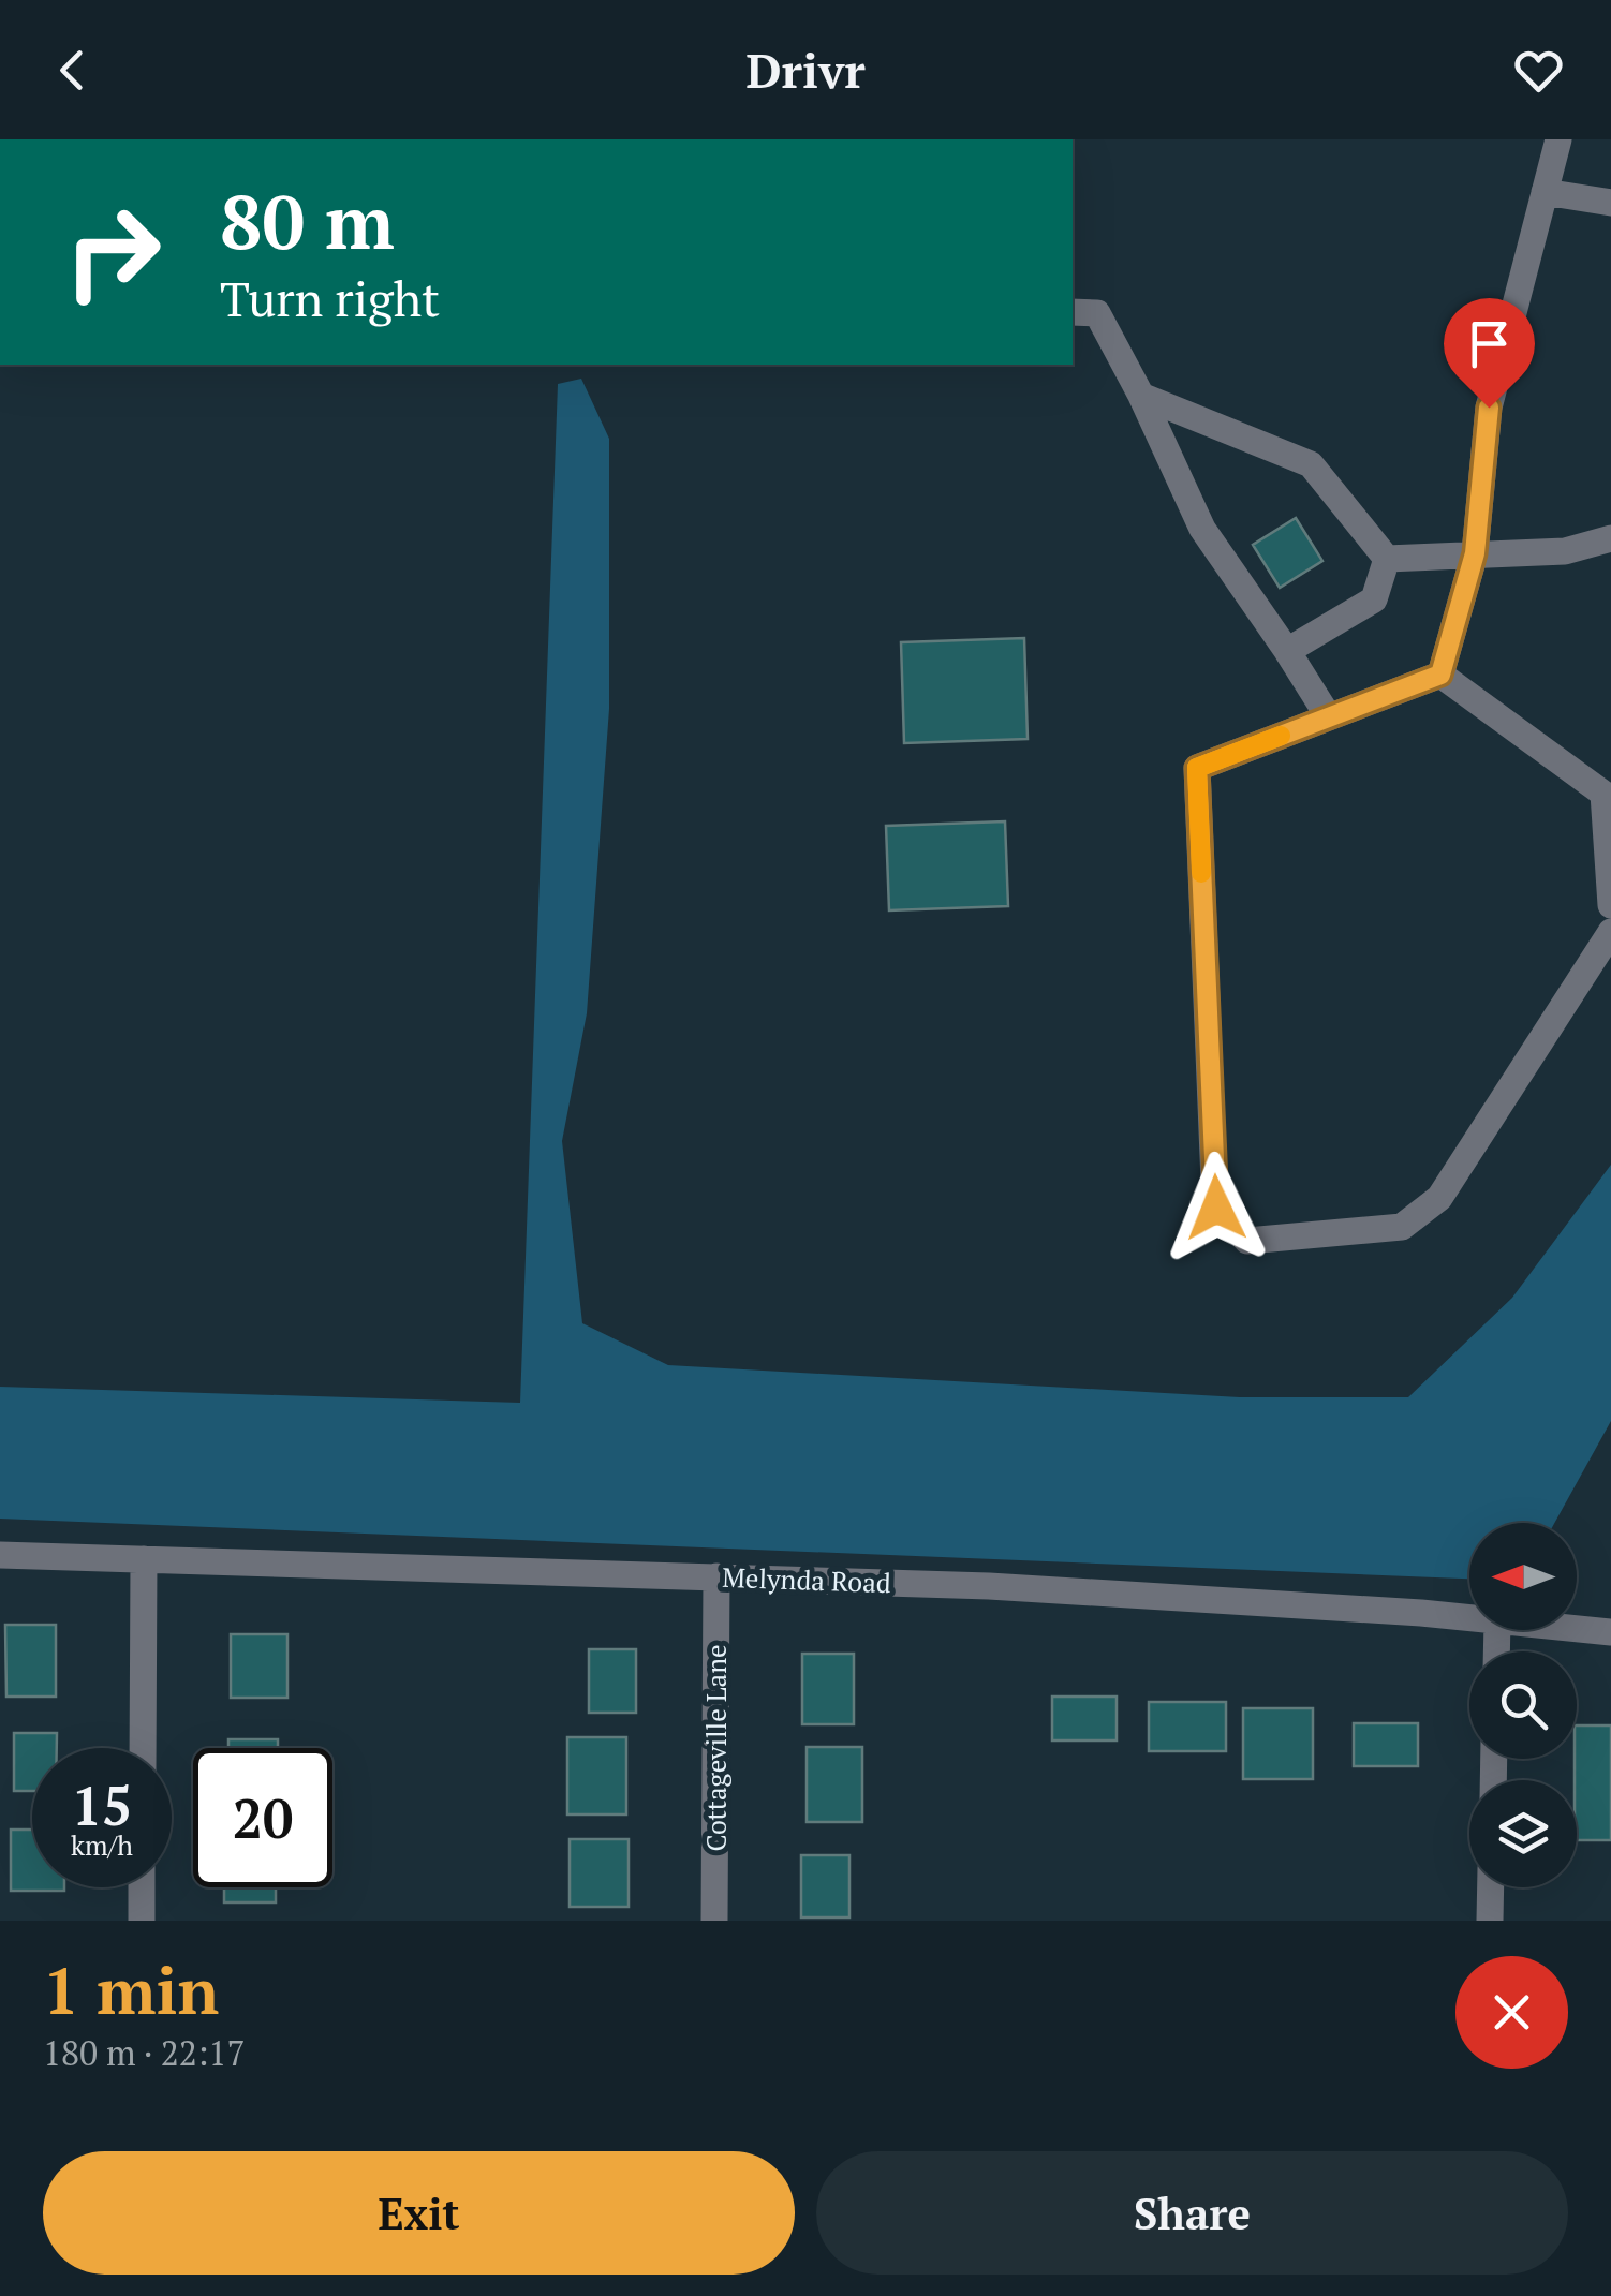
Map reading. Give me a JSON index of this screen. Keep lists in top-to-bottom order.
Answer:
{
  "streets": {
    "street": ["Melynda Road", "Cottageville Lane"]
  },
  "crossings": [
    ["Melynda Road", "Cottageville Lane"]
  ],
  "north": "left",
  "page": {
    "header": "Drivr",
    "turn": ["80 m", "Turn right"],
    "speed": "15 km/h",
    "limit": "20",
    "heading": ["1 min", "180 m · 22:17"],
    "buttons": ["Exit", "Share"]
  }
}
